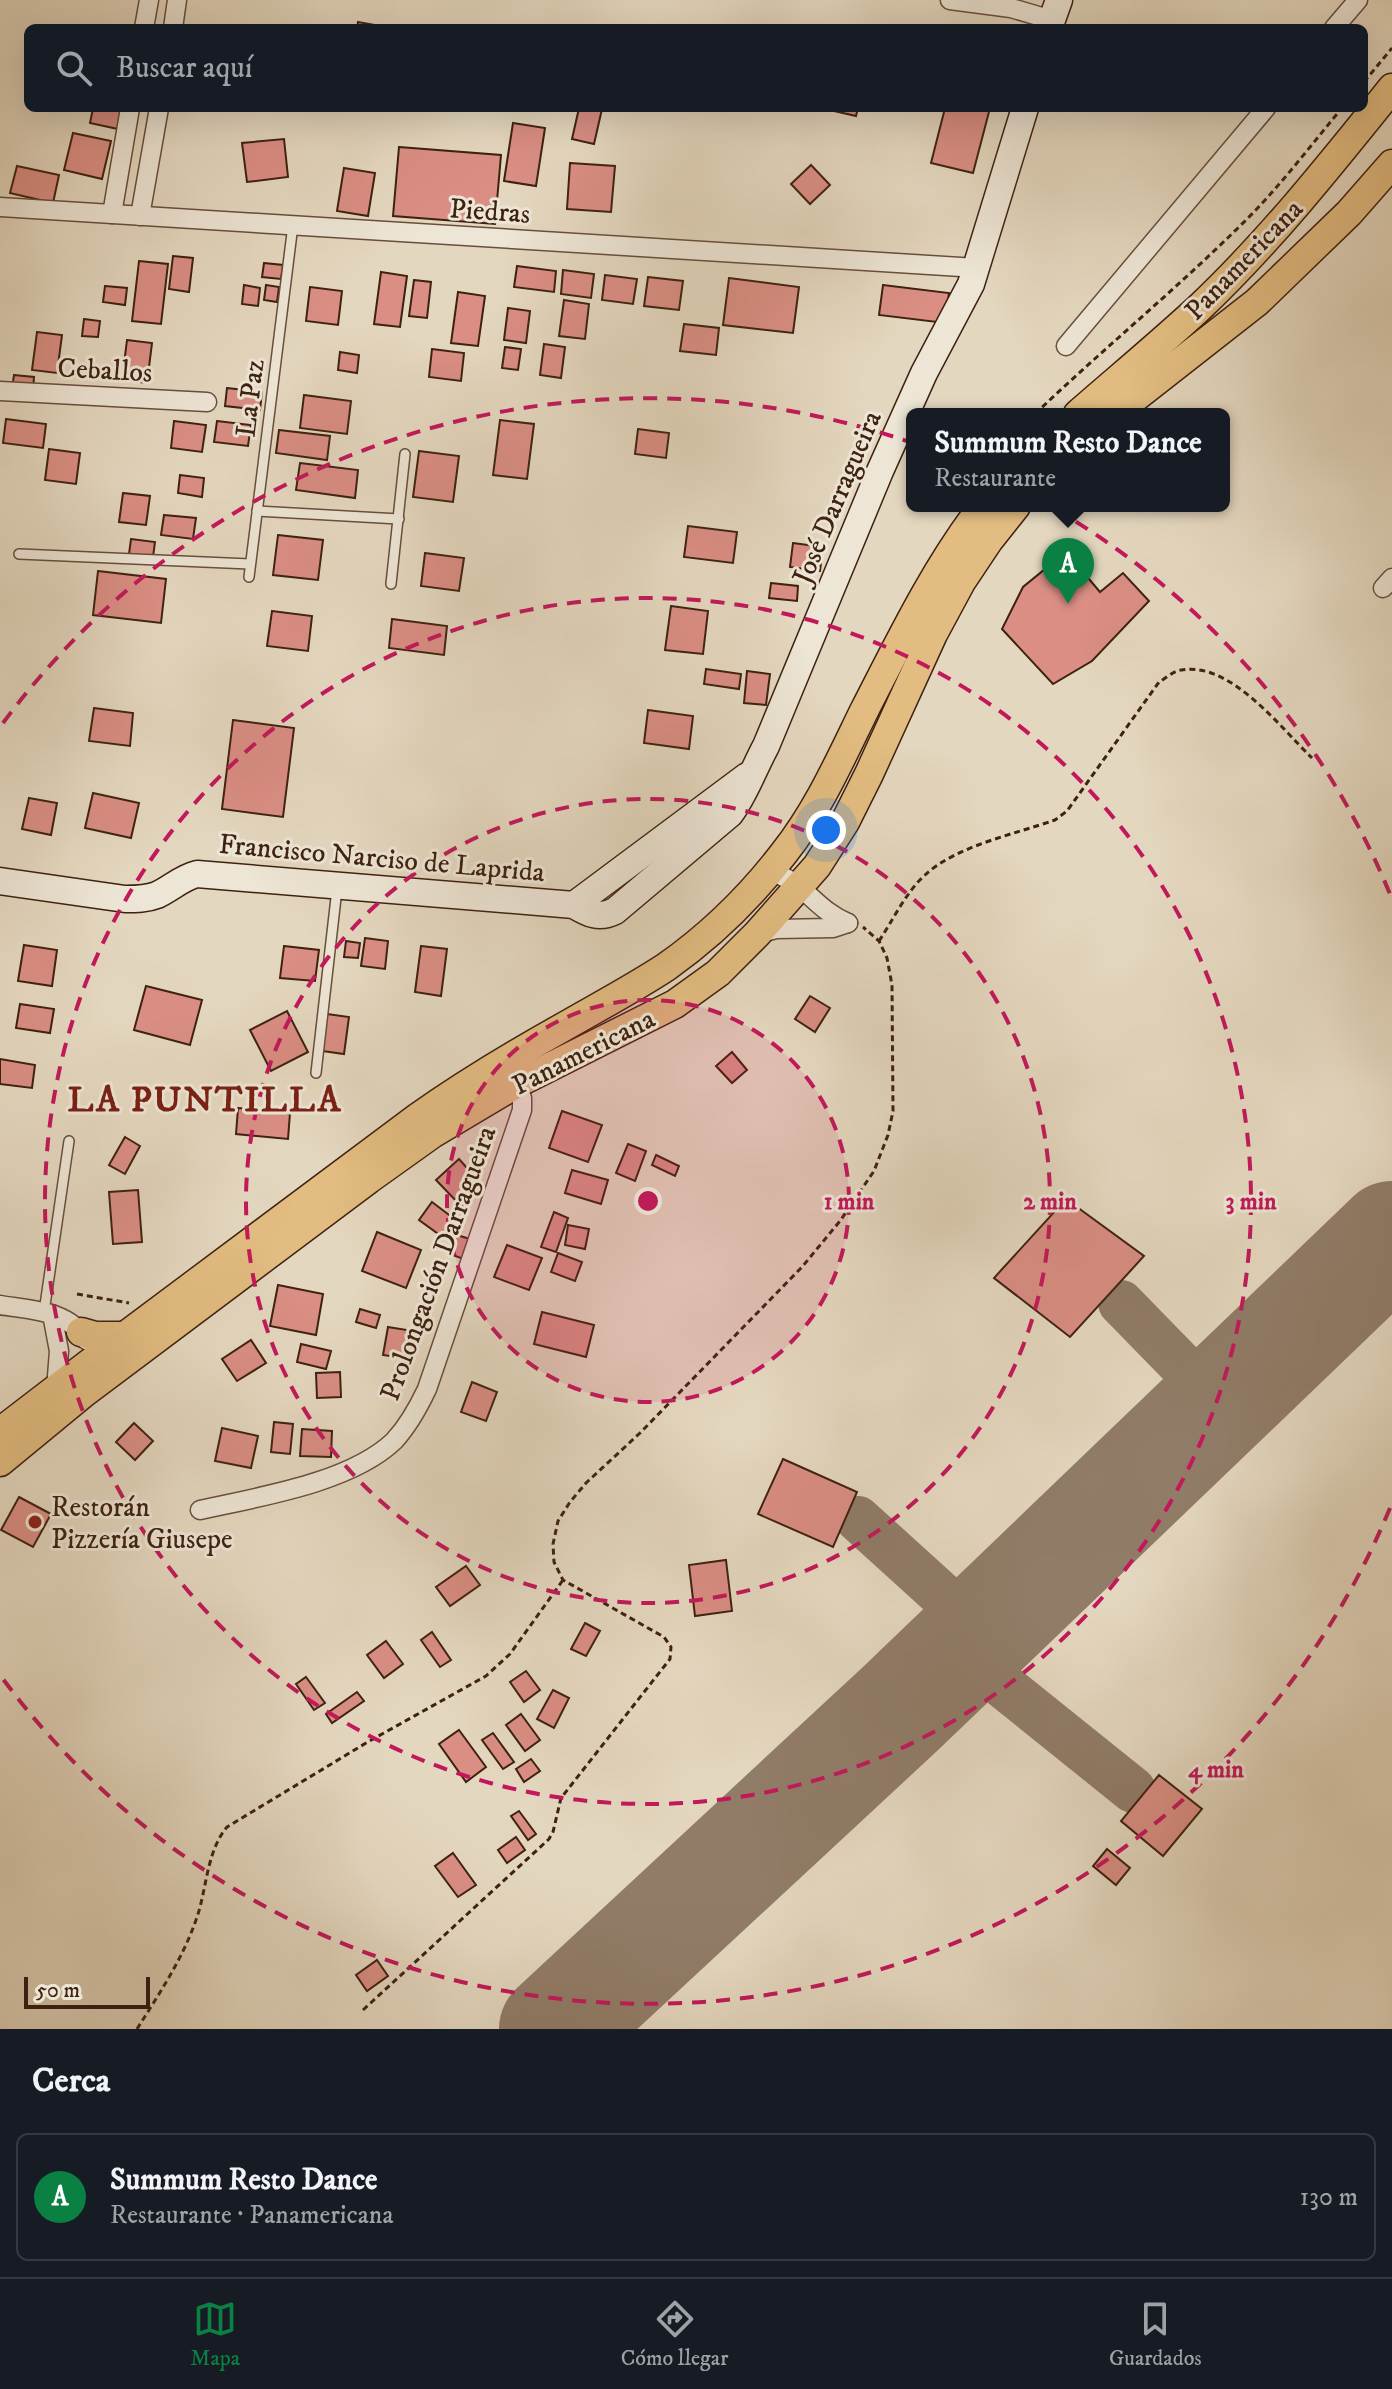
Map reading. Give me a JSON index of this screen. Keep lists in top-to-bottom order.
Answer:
{
  "streets": {
    "main road": ["Panamericana"],
    "street": [
      "Piedras",
      "Ceballos",
      "José Darragueira",
      "Francisco Narciso de Laprida",
      "Prolongación Darragueira"
    ],
    "lane": ["La Paz"]
  },
  "crossings": [
    ["Piedras", "La Paz"],
    ["Piedras", "José Darragueira"],
    ["Panamericana", "Prolongación Darragueira"],
    ["José Darragueira", "Francisco Narciso de Laprida"]
  ],
  "districts": ["LA PUNTILLA"],
  "places": ["Restorán Pizzería Giusepe"],
  "scale_bar": "50 m",
  "page": {
    "search": "Buscar aquí",
    "popup": ["Summum Resto Dance", "Restaurante"],
    "pins": "A",
    "scale": "50 m",
    "heading": "Cerca",
    "list": [
      {
        "mark": "A",
        "name": "Summum Resto Dance",
        "note": "Restaurante · Panamericana",
        "value": "130 m"
      }
    ],
    "nav": ["Mapa", "Cómo llegar", "Guardados"]
  },
  "rings": [
    "1 min",
    "2 min",
    "3 min",
    "4 min"
  ]
}
